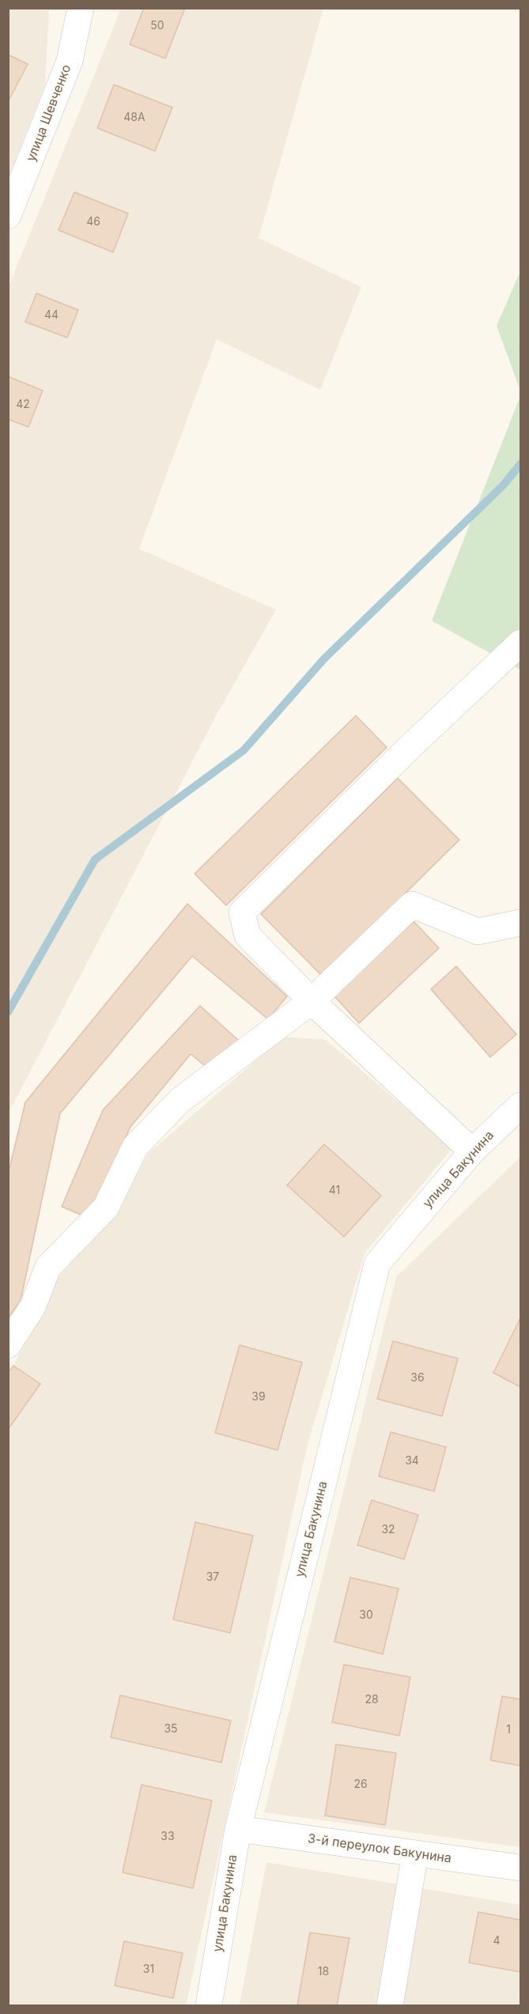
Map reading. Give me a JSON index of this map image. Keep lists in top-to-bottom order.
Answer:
{
  "streets": {
    "street": ["улица Шевченко", "улица Бакунина", "3-й переулок Бакунина"]
  },
  "crossings": [
    ["улица Бакунина", "3-й переулок Бакунина"]
  ],
  "house_numbers": [
    "50",
    "48А",
    "46",
    "44",
    "42",
    "41",
    "36",
    "39",
    "34",
    "32",
    "37",
    "30",
    "28",
    "35",
    "1",
    "26",
    "33",
    "4",
    "31",
    "18"
  ]
}
